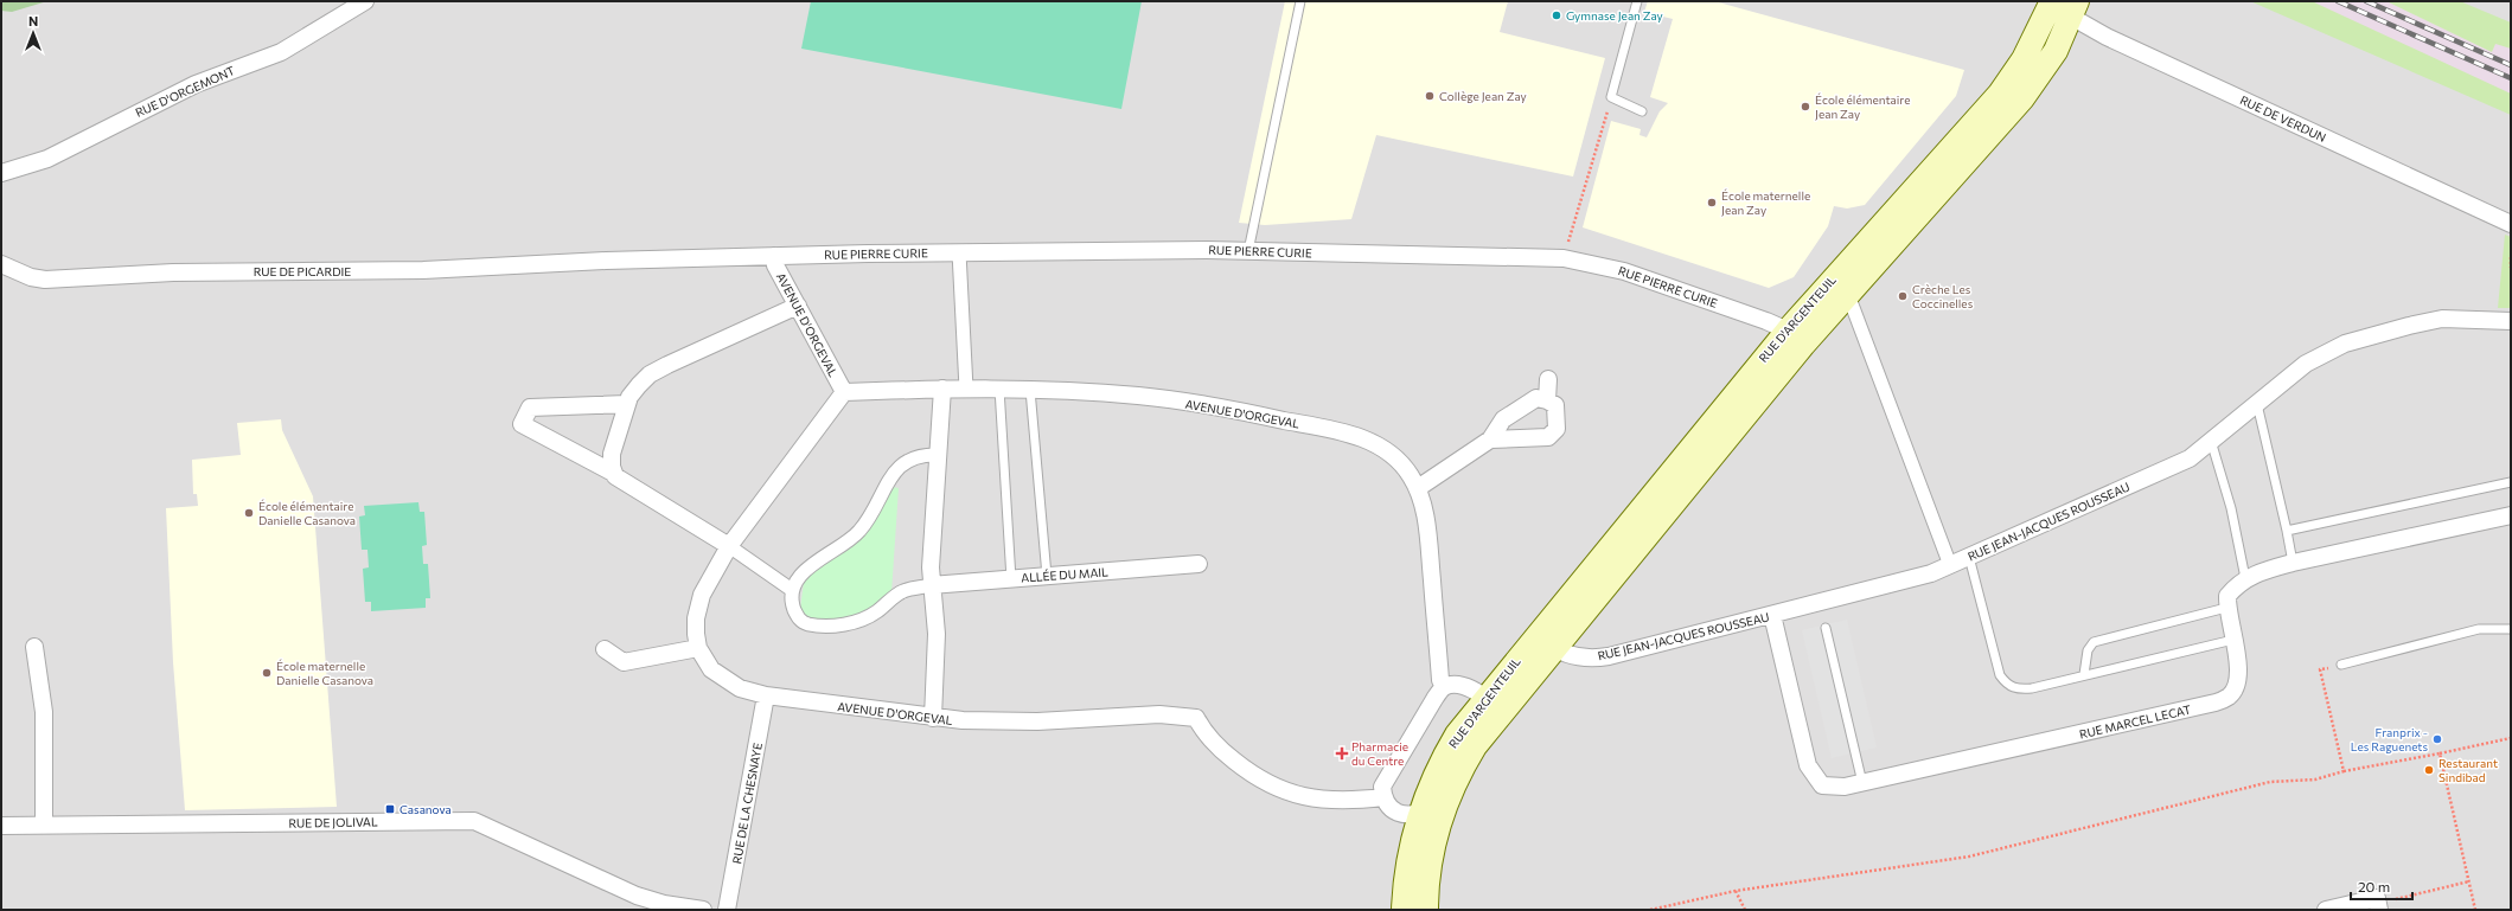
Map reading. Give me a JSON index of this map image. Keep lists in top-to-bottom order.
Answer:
{
  "streets": {
    "main road": ["RUE D'ARGENTEUIL"],
    "street": [
      "RUE D'ORGEMONT",
      "RUE DE VERDUN",
      "RUE PIERRE CURIE",
      "RUE DE PICARDIE",
      "AVENUE D'ORGEVAL",
      "RUE JEAN-JACQUES ROUSSEAU",
      "ALLÉE DU MAIL",
      "RUE MARCEL LECAT",
      "RUE DE LA CHESNAYE",
      "RUE DE JOLIVAL"
    ]
  },
  "crossings": [
    ["RUE DE VERDUN", "RUE D'ARGENTEUIL"],
    ["RUE PIERRE CURIE", "RUE DE PICARDIE"],
    ["RUE PIERRE CURIE", "RUE D'ARGENTEUIL"],
    ["RUE PIERRE CURIE", "AVENUE D'ORGEVAL"],
    ["RUE D'ARGENTEUIL", "RUE JEAN-JACQUES ROUSSEAU"],
    ["AVENUE D'ORGEVAL", "RUE DE LA CHESNAYE"],
    ["RUE JEAN-JACQUES ROUSSEAU", "RUE MARCEL LECAT"]
  ],
  "places": {
    "other": [
      "Gymnase Jean Zay",
      "Collège Jean Zay",
      "École élémentaire Jean Zay",
      "École maternelle Jean Zay",
      "Crèche Les Coccinelles",
      "École élémentaire Danielle Casanova",
      "École maternelle Danielle Casanova",
      "Franprix - Les Raguenets",
      "Restaurant Sindibad"
    ],
    "health": ["Pharmacie du Centre"],
    "transit": ["Casanova"]
  },
  "scale_bar": "20 m",
  "north": "top"
}
